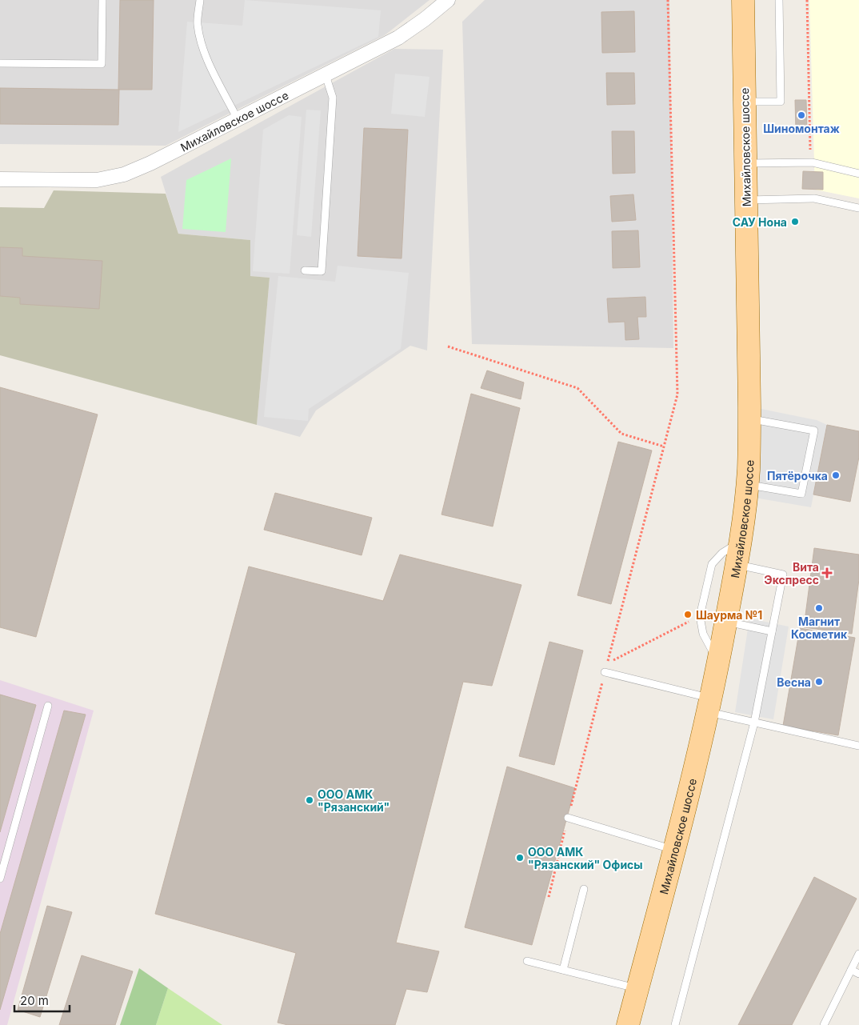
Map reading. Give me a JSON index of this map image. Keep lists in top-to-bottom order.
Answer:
{
  "streets": {
    "main road": ["Михайловское шоссе"]
  },
  "places": {
    "other": [
      "Шиномонтаж",
      "САУ Нона",
      "Пятёрочка",
      "Магнит Косметик",
      "Шаурма №1",
      "Весна",
      "ООО АМК \"Рязанский\"",
      "ООО АМК \"Рязанский\" Офисы"
    ],
    "health": ["Вита Экспресс"]
  },
  "scale_bar": "20 m"
}
